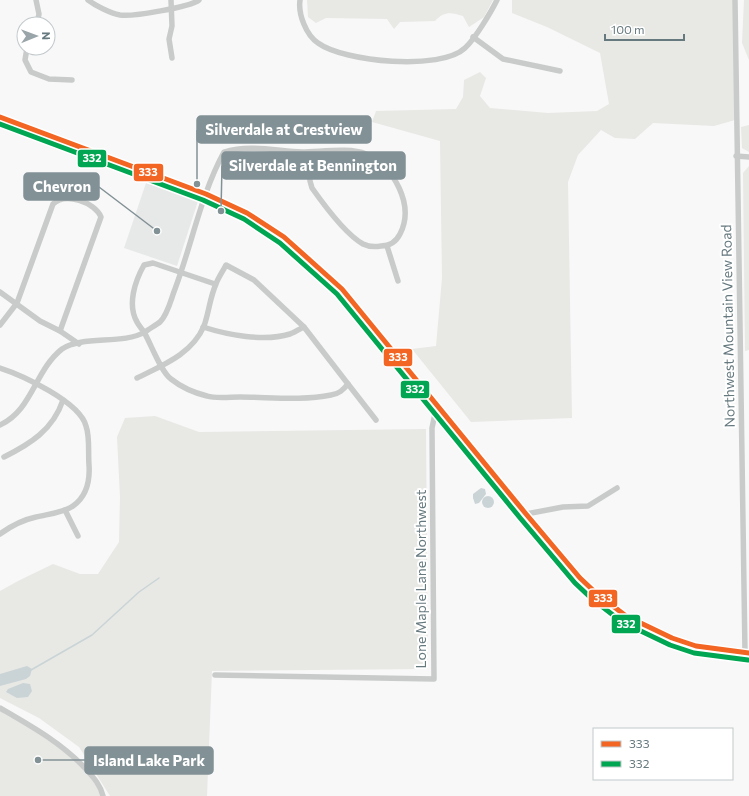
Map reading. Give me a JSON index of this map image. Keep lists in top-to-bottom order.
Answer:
{
  "streets": {
    "street": ["Northwest Mountain View Road", "Lone Maple Lane Northwest"]
  },
  "places": [
    "Silverdale at Crestview",
    "Silverdale at Bennington",
    "Chevron",
    "Island Lake Park"
  ],
  "lines": ["transit line 333", "transit line 332"],
  "legend": ["333", "332"],
  "scale_bar": "100 m",
  "north": "right"
}
